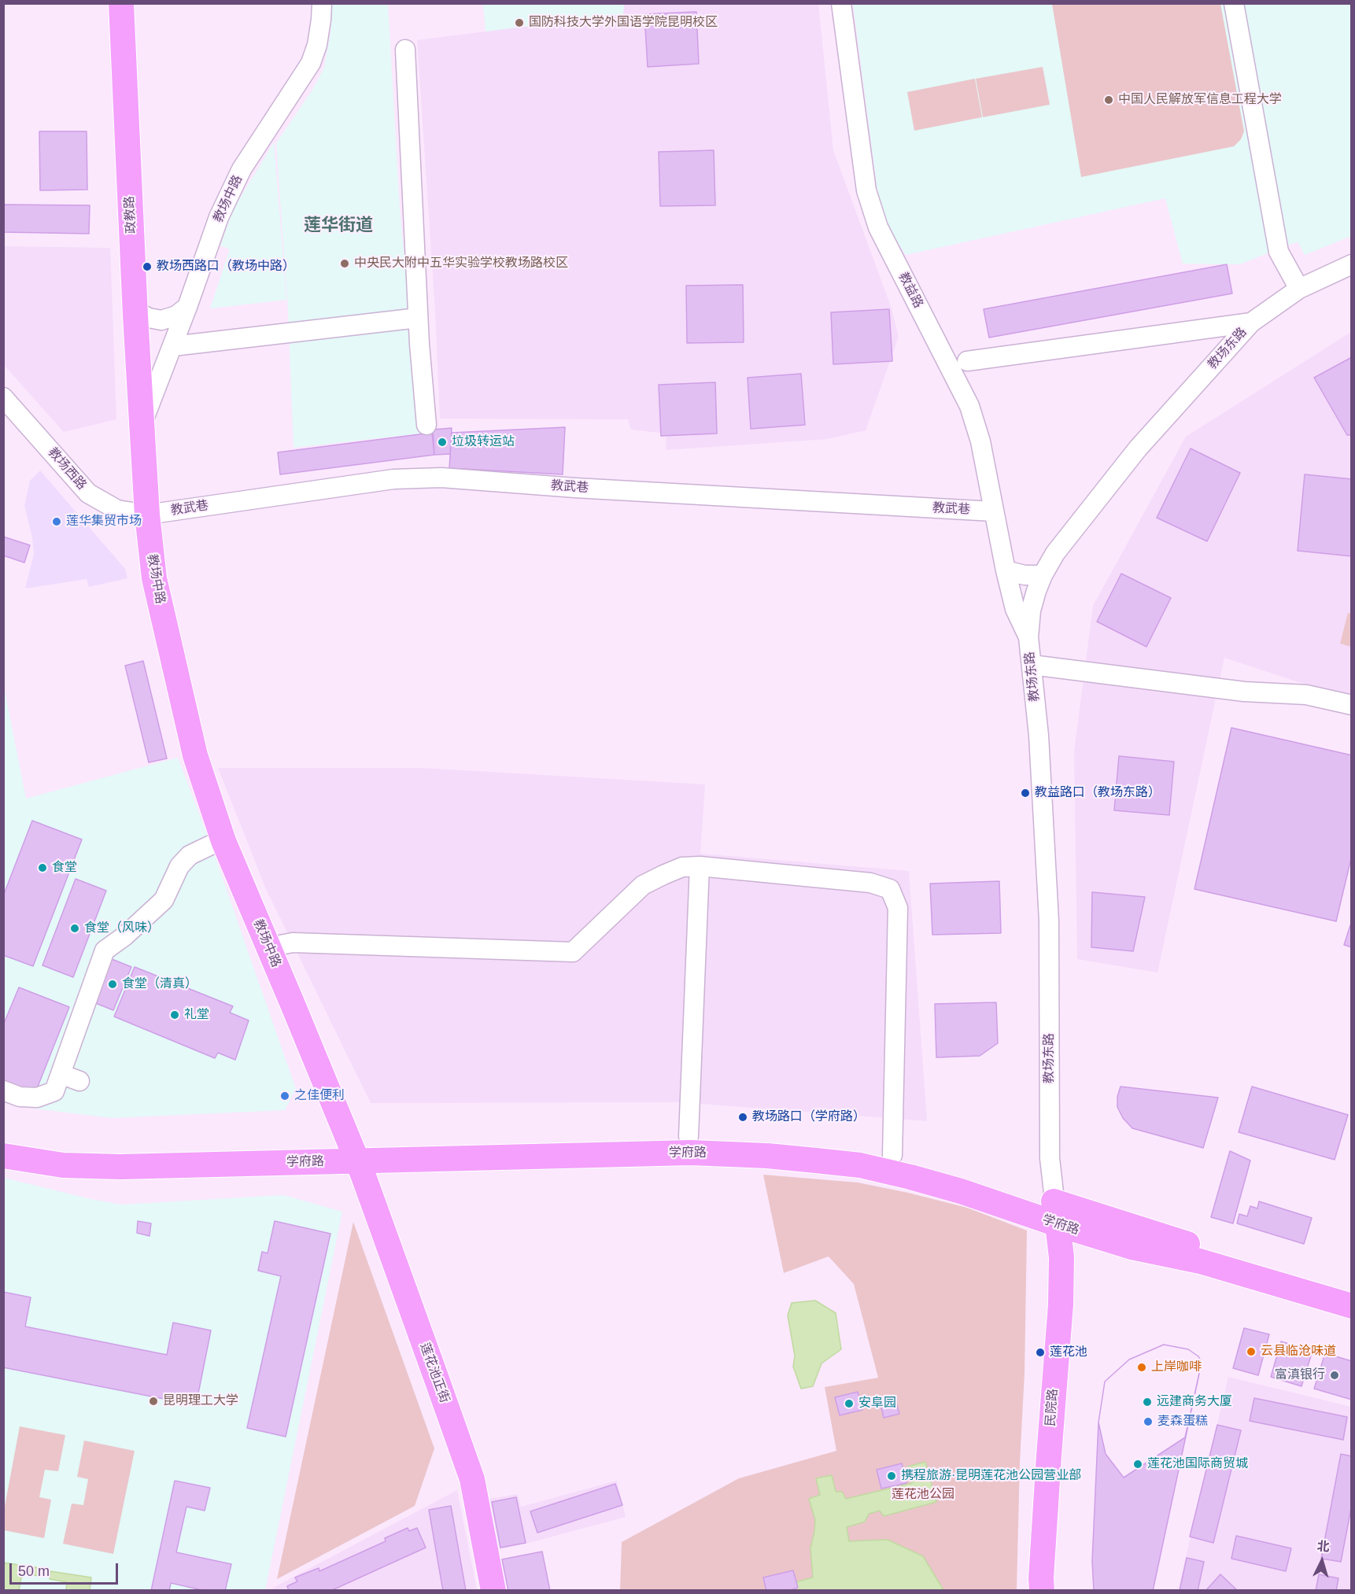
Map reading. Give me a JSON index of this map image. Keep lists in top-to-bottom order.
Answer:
{
  "streets": {
    "main road": [
      "教场中路",
      "政教路",
      "学府路",
      "莲花池正街",
      "民院路"
    ],
    "street": [
      "教益路",
      "教场东路",
      "教场西路",
      "教武巷"
    ]
  },
  "crossings": [
    ["教场中路", "政教路"],
    ["教场中路", "教场西路"],
    ["教场中路", "教武巷"],
    ["教场中路", "学府路"],
    ["教场中路", "莲花池正街"],
    ["教益路", "教场东路"],
    ["教益路", "教武巷"],
    ["教场东路", "学府路"],
    ["教场东路", "民院路"],
    ["教场西路", "教武巷"],
    ["学府路", "莲花池正街"],
    ["学府路", "民院路"]
  ],
  "districts": ["莲华街道"],
  "parks": ["莲花池公园"],
  "places": [
    "国防科技大学外国语学院昆明校区",
    "中国人民解放军信息工程大学",
    "中央民大附中五华实验学校教场路校区",
    "教场西路口（教场中路）",
    "垃圾转运站",
    "莲华集贸市场",
    "教益路口（教场东路）",
    "食堂",
    "食堂（风味）",
    "食堂（清真）",
    "礼堂",
    "之佳便利",
    "教场路口（学府路）",
    "云县临沧味道",
    "莲花池",
    "上岸咖啡",
    "富滇银行",
    "昆明理工大学",
    "远建商务大厦",
    "安阜园",
    "麦森蛋糕",
    "莲花池国际商贸城",
    "携程旅游·昆明莲花池公园营业部"
  ],
  "scale_bar": "50 m",
  "north": "top"
}
